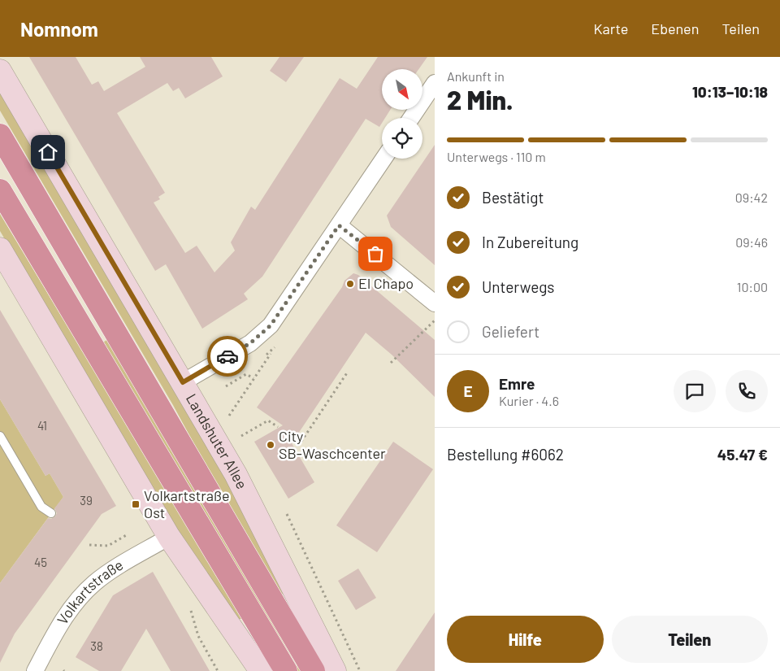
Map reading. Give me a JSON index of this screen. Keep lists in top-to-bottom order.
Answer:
{
  "streets": {
    "main road": ["Landshuter Allee"],
    "street": ["Volkartstraße"]
  },
  "places": {
    "other": ["El Chapo", "City SB-Waschcenter"],
    "transit": ["Volkartstraße Ost"]
  },
  "house_numbers": [
    "41",
    "39",
    "45",
    "38"
  ],
  "north": "bottom right",
  "page": {
    "header": "Nomnom",
    "nav": ["Karte", "Ebenen", "Teilen"],
    "heading": ["2 Min.", "Ankunft in", "10:13–10:18"],
    "panel": [
      "Emre",
      "Kurier · 4.6",
      "Bestellung #6062",
      "45.47 €"
    ],
    "bar": "Unterwegs · 110 m",
    "list": [
      ["Bestätigt", "09:42"],
      ["In Zubereitung", "09:46"],
      ["Unterwegs", "10:00"],
      "Geliefert"
    ],
    "round": "E",
    "buttons": ["Hilfe", "Teilen"]
  }
}
